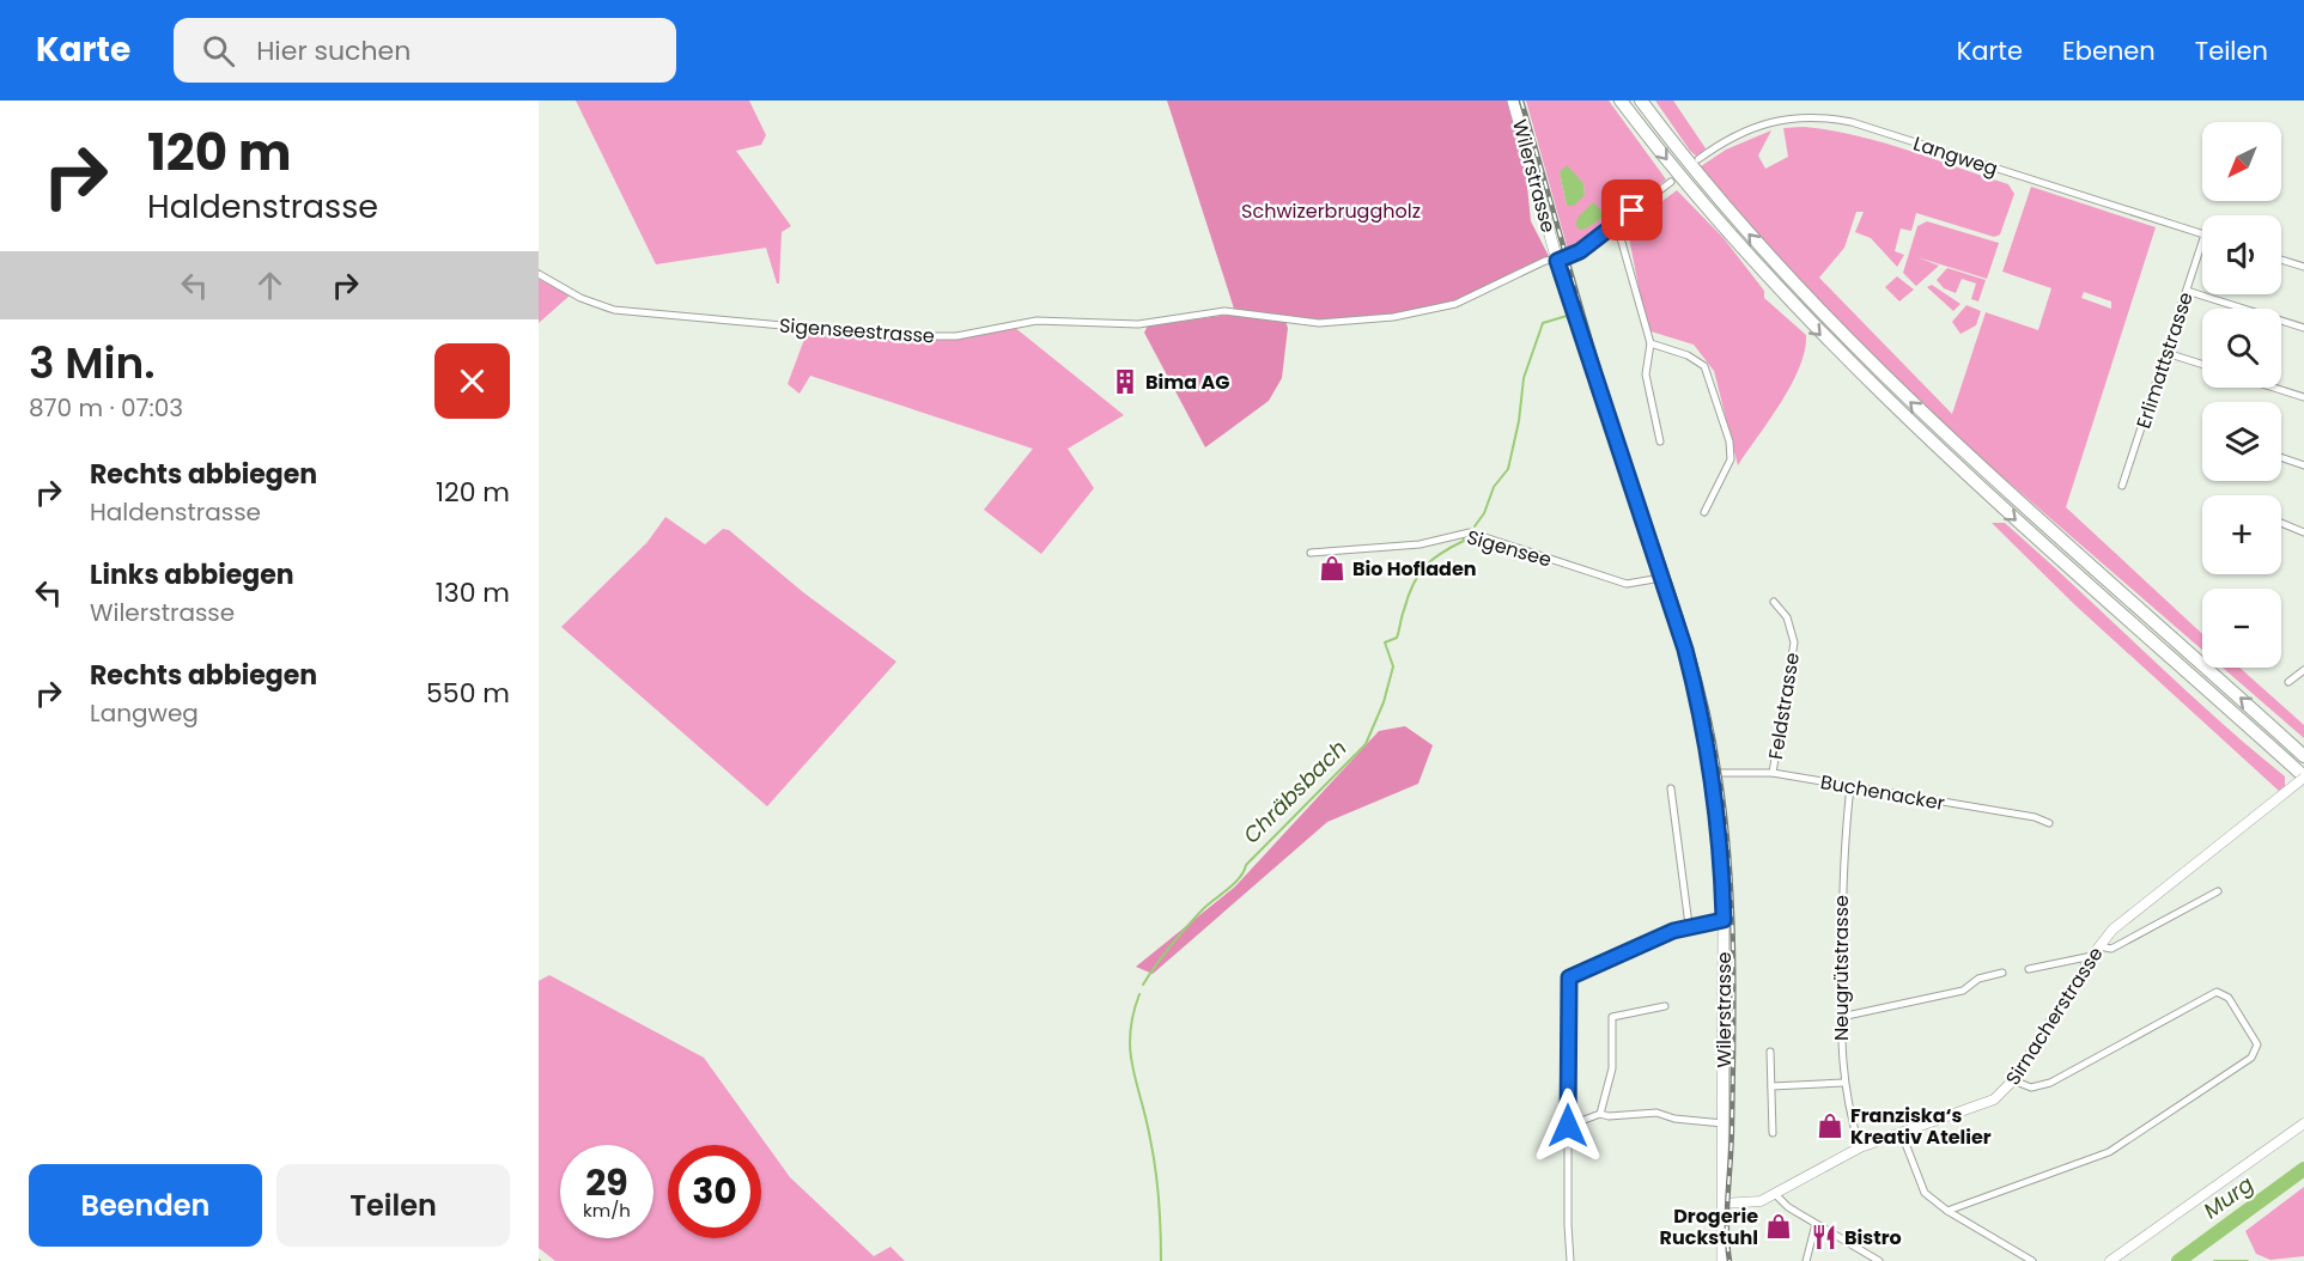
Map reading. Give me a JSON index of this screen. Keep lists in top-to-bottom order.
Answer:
{
  "streets": {
    "main road": ["Wilerstrasse"],
    "street": [
      "Langweg",
      "Sigenseestrasse",
      "Erlimattstrasse",
      "Sigensee",
      "Feldstrasse",
      "Buchenacker",
      "Neugrütstrasse",
      "Sirnacherstrasse"
    ]
  },
  "crossings": [
    ["Wilerstrasse", "Sigenseestrasse"],
    ["Wilerstrasse", "Sigensee"],
    ["Wilerstrasse", "Buchenacker"],
    ["Wilerstrasse", "Sirnacherstrasse"],
    ["Feldstrasse", "Buchenacker"],
    ["Buchenacker", "Neugrütstrasse"],
    ["Neugrütstrasse", "Sirnacherstrasse"]
  ],
  "water": ["Chräbsbach", "Murg"],
  "parks": ["Schwizerbruggholz"],
  "places": {
    "building": ["Bima AG"],
    "shop": ["Bio Hofladen", "Franziska‘s Kreativ Atelier", "Drogerie Ruckstuhl"],
    "restaurant": ["Bistro"]
  },
  "north": "bottom left",
  "page": {
    "header": "Karte",
    "search": "Hier suchen",
    "nav": ["Karte", "Ebenen", "Teilen"],
    "turn": ["120 m", "Haldenstrasse"],
    "map_buttons": ["+", "−"],
    "heading": ["3 Min.", "870 m · 07:03"],
    "list": [
      {
        "name": "Rechts abbiegen",
        "note": "Haldenstrasse",
        "value": "120 m"
      },
      {
        "name": "Links abbiegen",
        "note": "Wilerstrasse",
        "value": "130 m"
      },
      {
        "name": "Rechts abbiegen",
        "note": "Langweg",
        "value": "550 m"
      }
    ],
    "speed": "29 km/h",
    "limit": "30",
    "buttons": ["Beenden", "Teilen"]
  }
}
